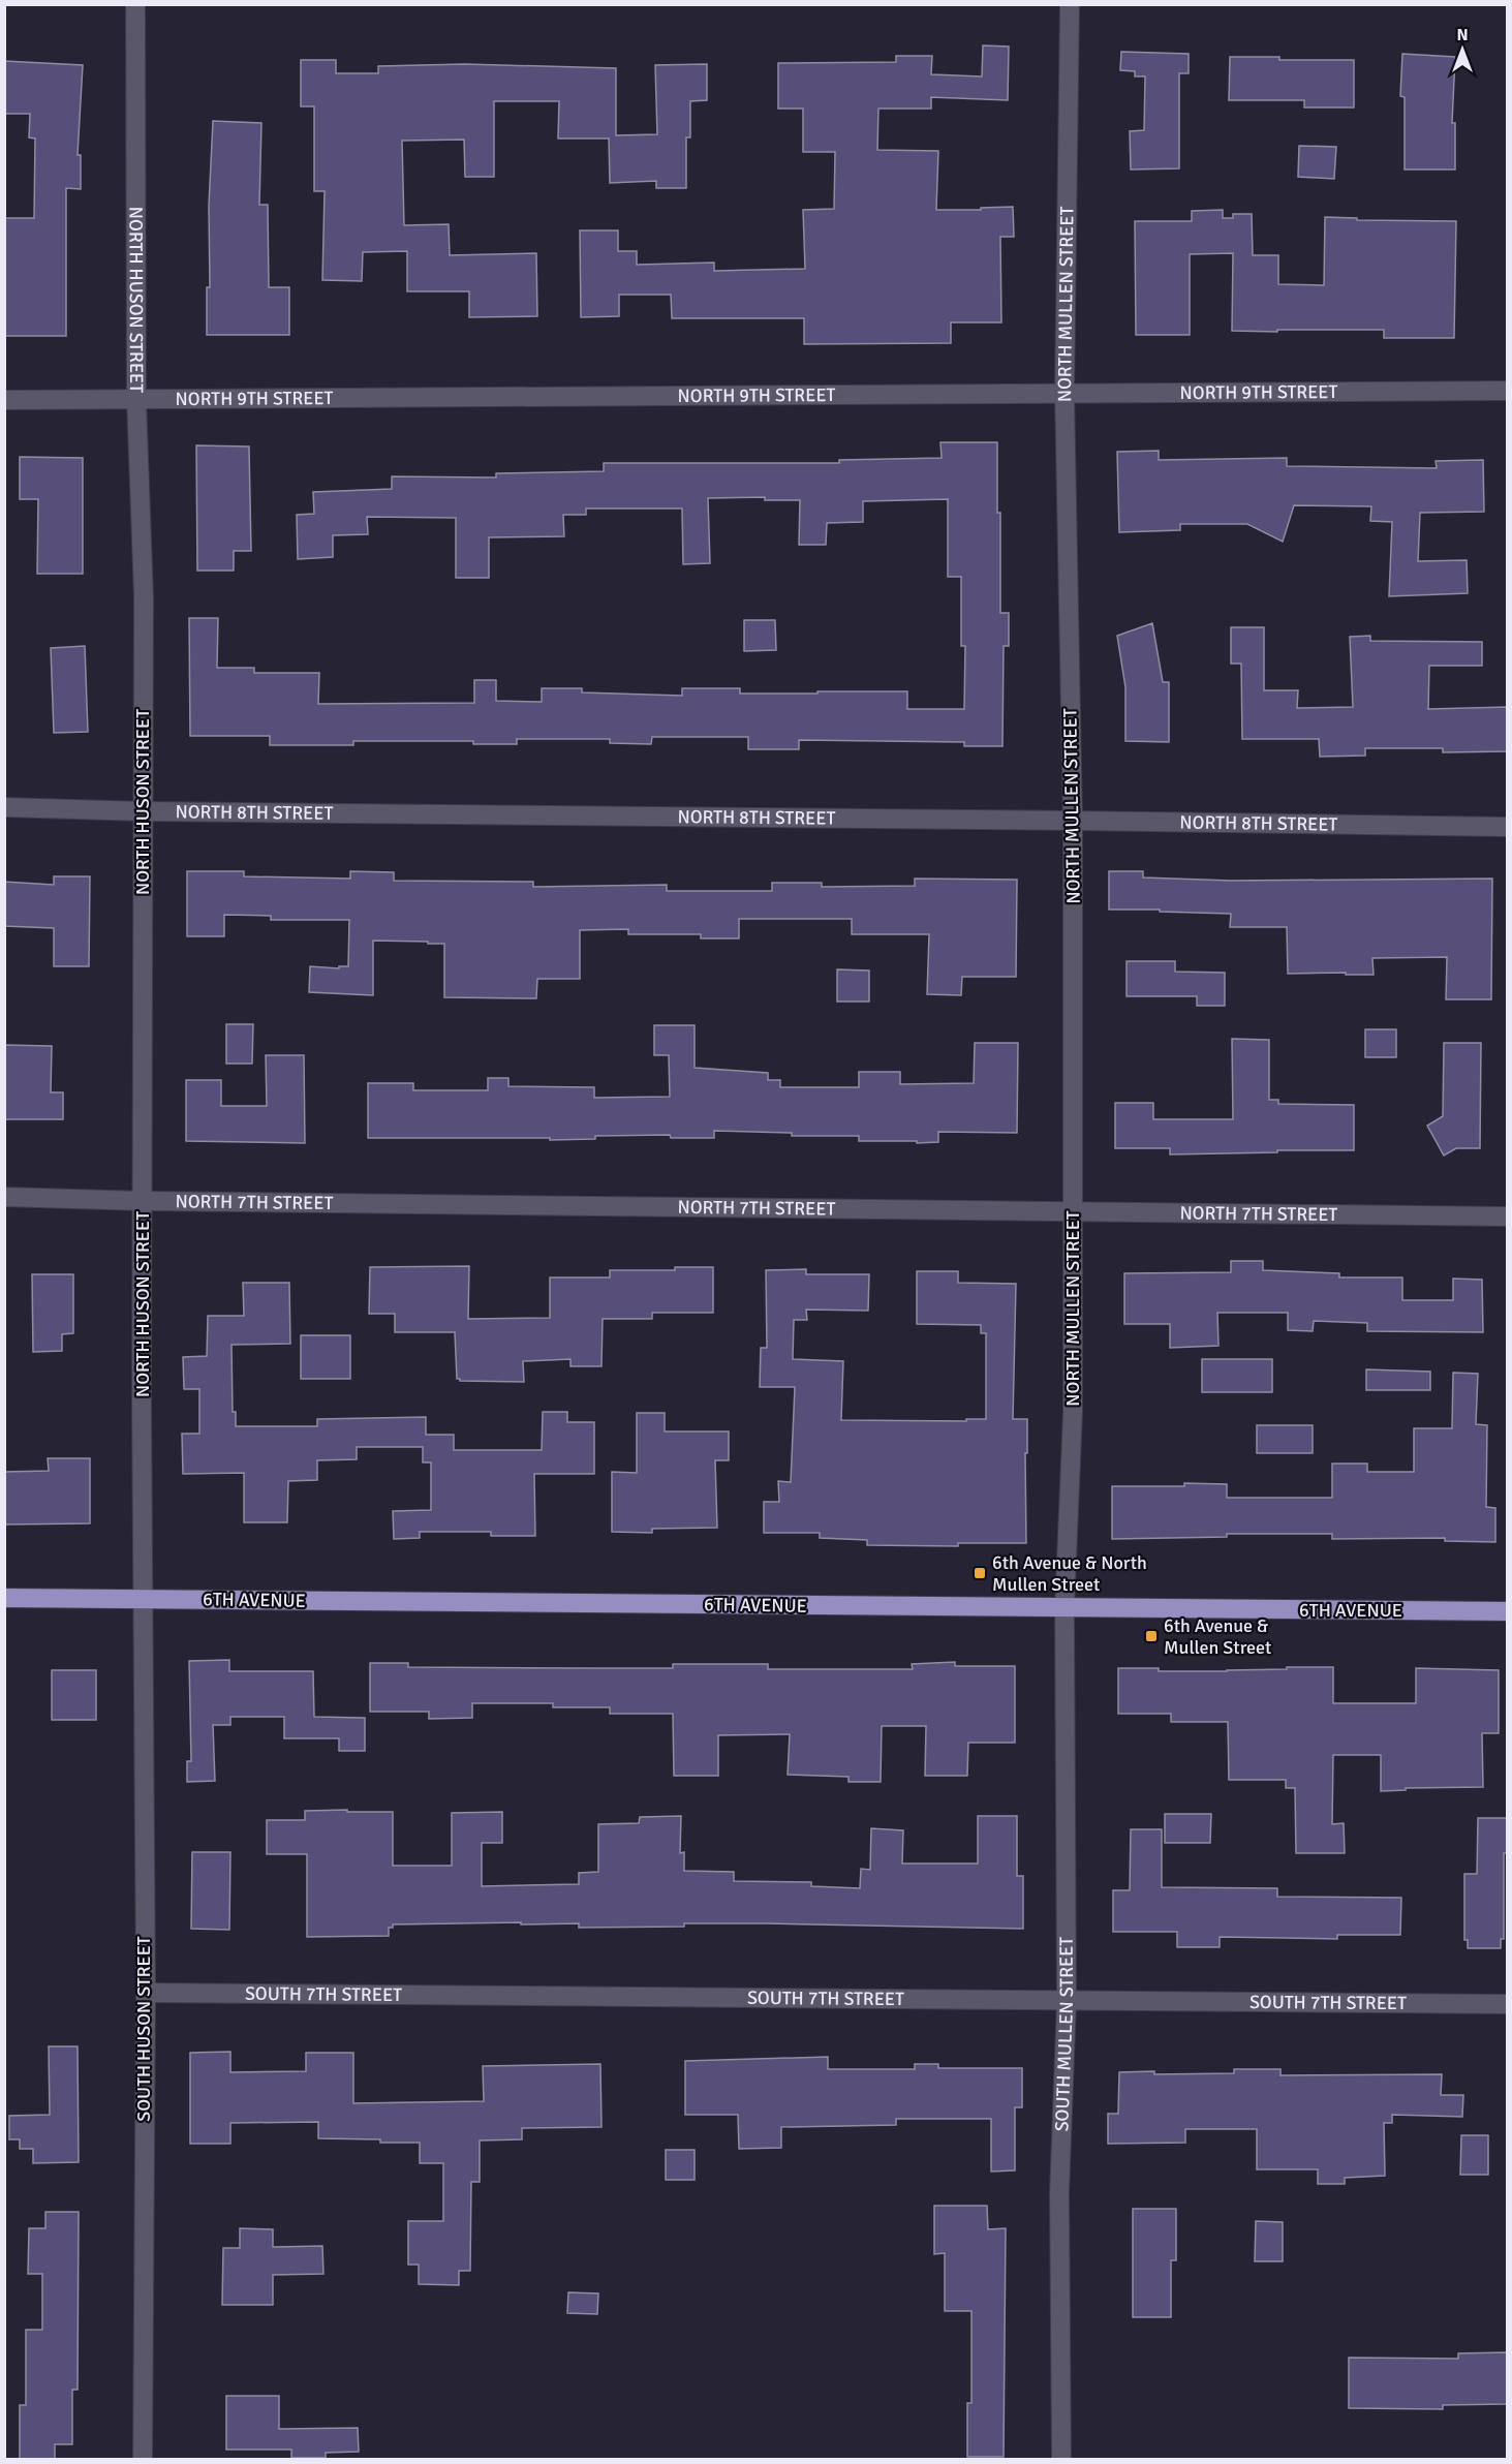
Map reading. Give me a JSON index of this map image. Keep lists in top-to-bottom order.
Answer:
{
  "streets": {
    "main road": ["6TH AVENUE"],
    "street": [
      "NORTH HUSON STREET",
      "NORTH MULLEN STREET",
      "NORTH 9TH STREET",
      "NORTH 8TH STREET",
      "NORTH 7TH STREET",
      "SOUTH 7TH STREET",
      "SOUTH HUSON STREET",
      "SOUTH MULLEN STREET"
    ]
  },
  "crossings": [
    ["NORTH HUSON STREET", "NORTH 9TH STREET"],
    ["NORTH HUSON STREET", "NORTH 8TH STREET"],
    ["NORTH HUSON STREET", "NORTH 7TH STREET"],
    ["NORTH HUSON STREET", "6TH AVENUE"],
    ["NORTH HUSON STREET", "SOUTH HUSON STREET"],
    ["NORTH MULLEN STREET", "NORTH 9TH STREET"],
    ["NORTH MULLEN STREET", "NORTH 8TH STREET"],
    ["NORTH MULLEN STREET", "NORTH 7TH STREET"],
    ["NORTH MULLEN STREET", "6TH AVENUE"],
    ["NORTH MULLEN STREET", "SOUTH MULLEN STREET"],
    ["6TH AVENUE", "SOUTH HUSON STREET"],
    ["6TH AVENUE", "SOUTH MULLEN STREET"],
    ["SOUTH 7TH STREET", "SOUTH HUSON STREET"],
    ["SOUTH 7TH STREET", "SOUTH MULLEN STREET"]
  ],
  "places": {
    "transit": ["6th Avenue & North Mullen Street", "6th Avenue & Mullen Street"]
  },
  "north": "top"
}
